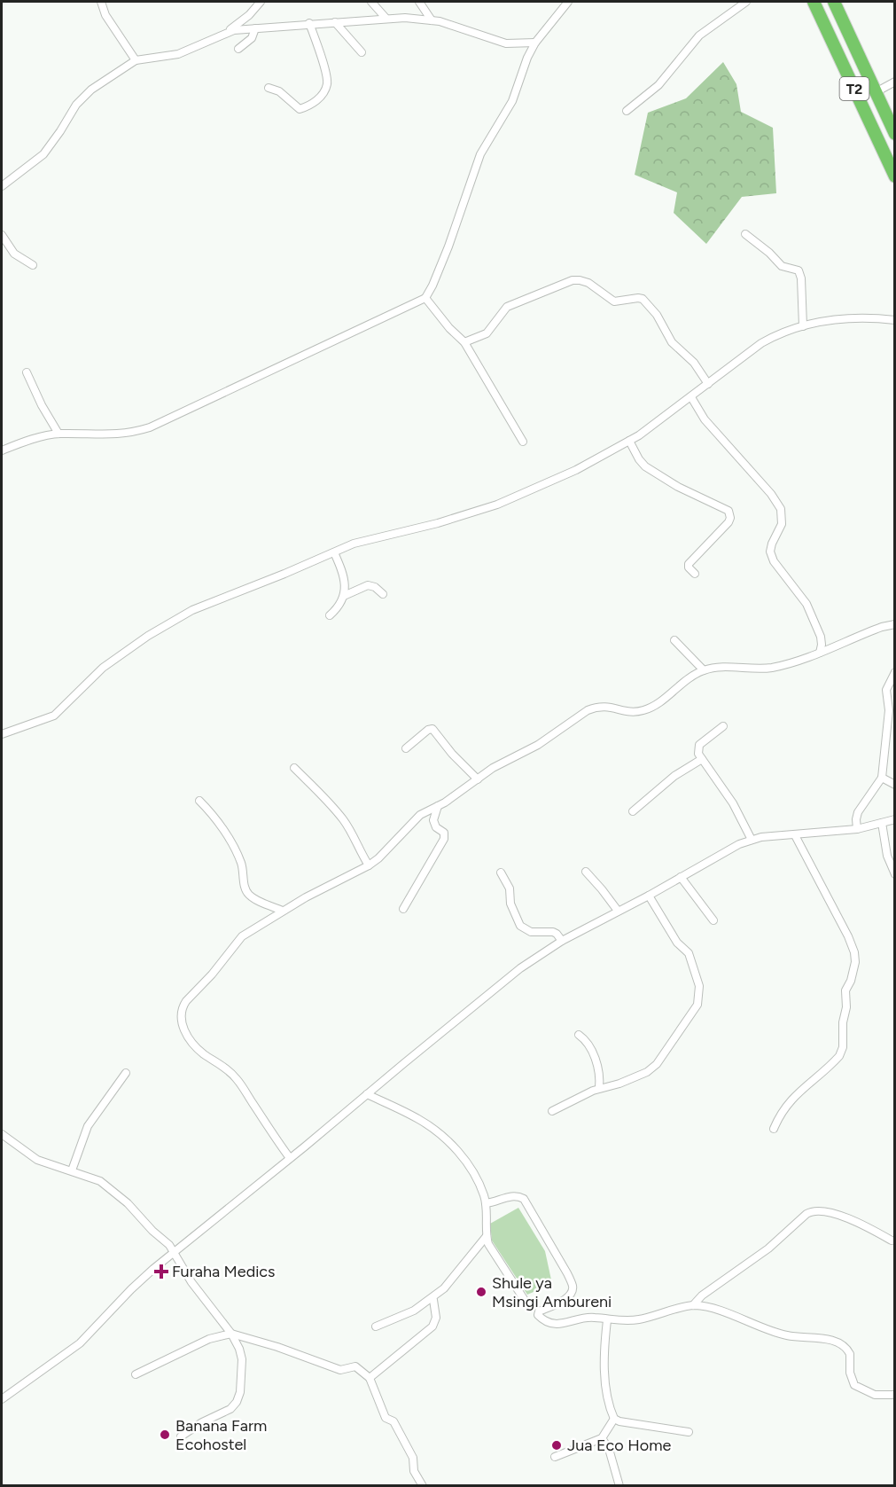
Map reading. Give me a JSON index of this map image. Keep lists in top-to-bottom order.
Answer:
{
  "streets": {
    "highway": ["T2"]
  },
  "places": {
    "health": ["Furaha Medics"],
    "other": ["Shule ya Msingi Ambureni", "Banana Farm Ecohostel", "Jua Eco Home"]
  }
}
